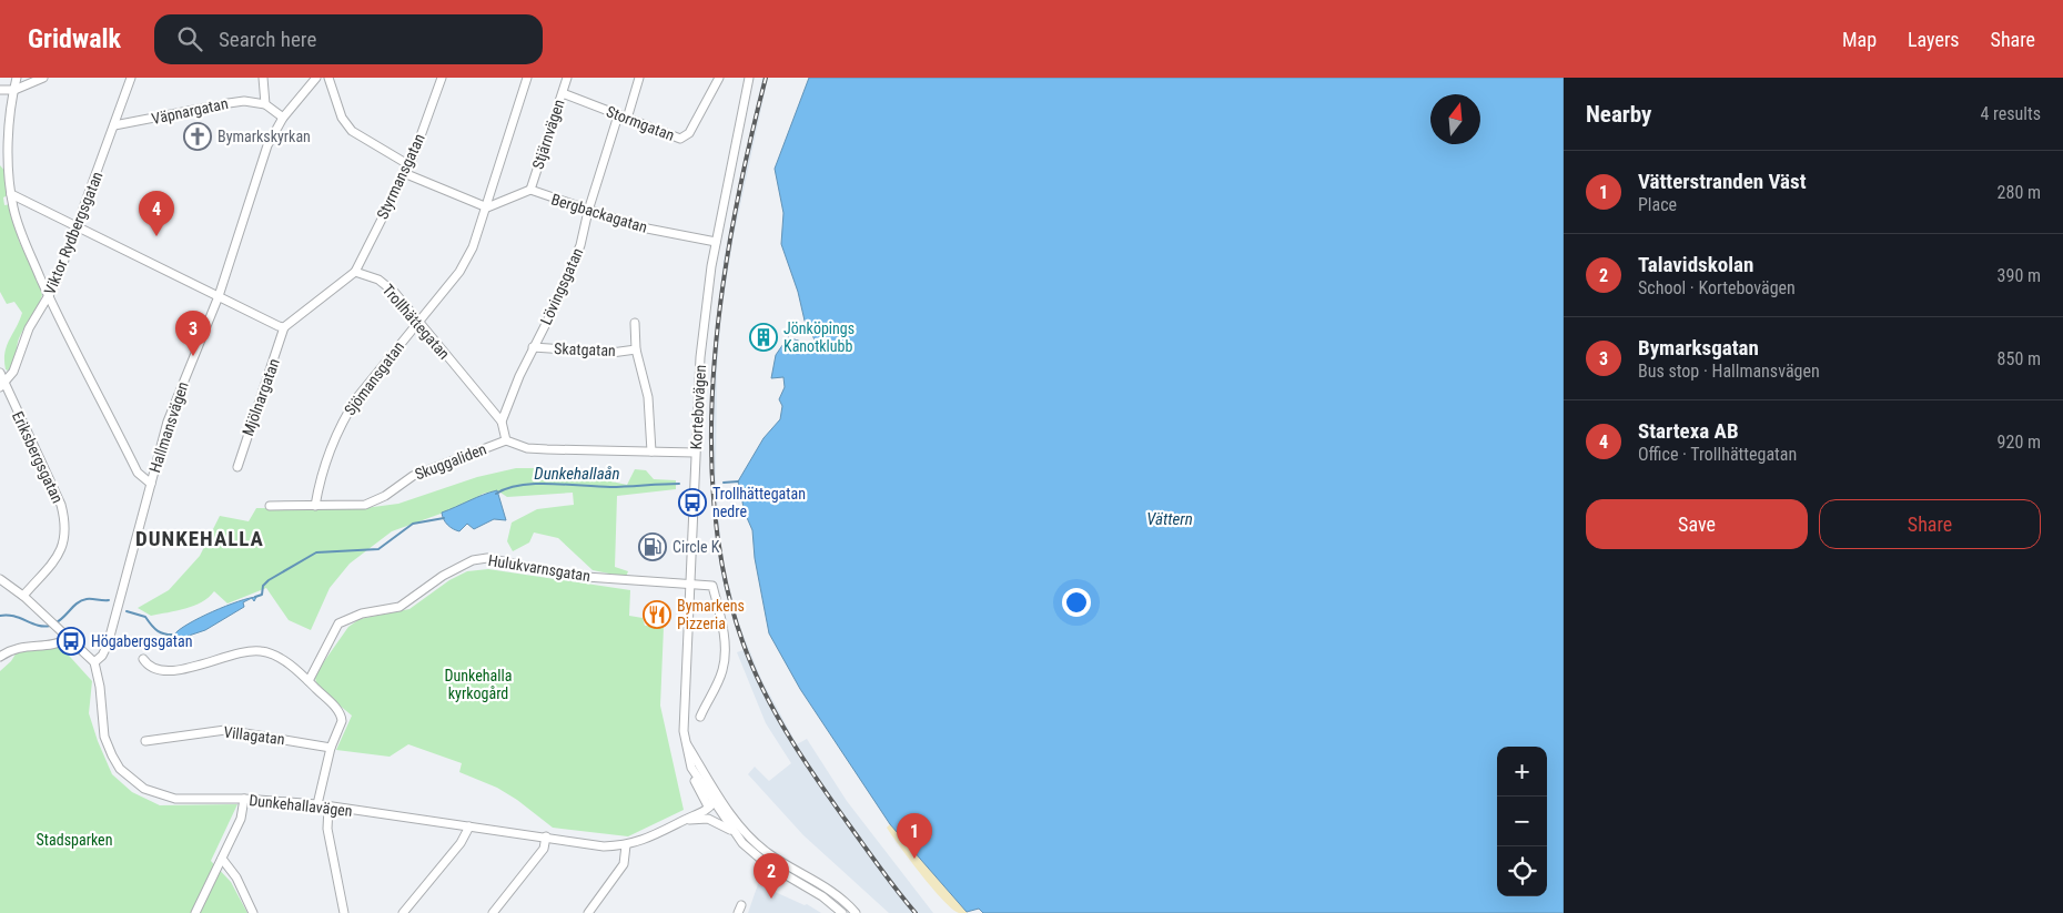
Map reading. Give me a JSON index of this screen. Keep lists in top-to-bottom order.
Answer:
{
  "streets": {
    "street": [
      "Väpnargatan",
      "Stormgatan",
      "Stjärnvägen",
      "Styrmansgatan",
      "Bergbackagatan",
      "Viktor Rydbergsgatan",
      "Lövingsgatan",
      "Trollhättegatan",
      "Skatgatan",
      "Sjömansgatan",
      "Mjölnargatan",
      "Kortebovägen",
      "Hallmansvägen",
      "Eriksbergsgatan",
      "Skuggaliden",
      "Hulukvarnsgatan",
      "Villagatan",
      "Dunkehallavägen"
    ]
  },
  "crossings": [
    ["Väpnargatan", "Viktor Rydbergsgatan"],
    ["Stormgatan", "Stjärnvägen"],
    ["Stormgatan", "Lövingsgatan"],
    ["Stjärnvägen", "Bergbackagatan"],
    ["Styrmansgatan", "Trollhättegatan"],
    ["Bergbackagatan", "Lövingsgatan"],
    ["Bergbackagatan", "Kortebovägen"],
    ["Viktor Rydbergsgatan", "Eriksbergsgatan"],
    ["Lövingsgatan", "Trollhättegatan"],
    ["Lövingsgatan", "Skatgatan"],
    ["Trollhättegatan", "Sjömansgatan"],
    ["Trollhättegatan", "Skuggaliden"],
    ["Sjömansgatan", "Skuggaliden"],
    ["Kortebovägen", "Hulukvarnsgatan"],
    ["Kortebovägen", "Dunkehallavägen"],
    ["Hallmansvägen", "Dunkehallavägen"]
  ],
  "districts": ["DUNKEHALLA"],
  "water": ["Dunkehallaån", "Vättern"],
  "parks": ["Dunkehalla kyrkogård", "Stadsparken"],
  "places": {
    "church": ["Bymarkskyrkan"],
    "building": ["Jönköpings Kanotklubb"],
    "bus stop": ["Trollhättegatan nedre", "Högabergsgatan"],
    "fuel station": ["Circle K"],
    "restaurant": ["Bymarkens Pizzeria"]
  },
  "north": "top",
  "page": {
    "header": "Gridwalk",
    "search": "Search here",
    "nav": ["Map", "Layers", "Share"],
    "heading": ["Nearby", "4 results"],
    "list": [
      {
        "mark": "1",
        "name": "Vätterstranden Väst",
        "note": "Place",
        "value": "280 m"
      },
      {
        "mark": "2",
        "name": "Talavidskolan",
        "note": "School · Kortebovägen",
        "value": "390 m"
      },
      {
        "mark": "3",
        "name": "Bymarksgatan",
        "note": "Bus stop · Hallmansvägen",
        "value": "850 m"
      },
      {
        "mark": "4",
        "name": "Startexa AB",
        "note": "Office · Trollhättegatan",
        "value": "920 m"
      }
    ],
    "pins": [
      "4",
      "3",
      "1",
      "2"
    ],
    "buttons": ["Save", "Share"],
    "map_buttons": ["+", "−"]
  }
}
